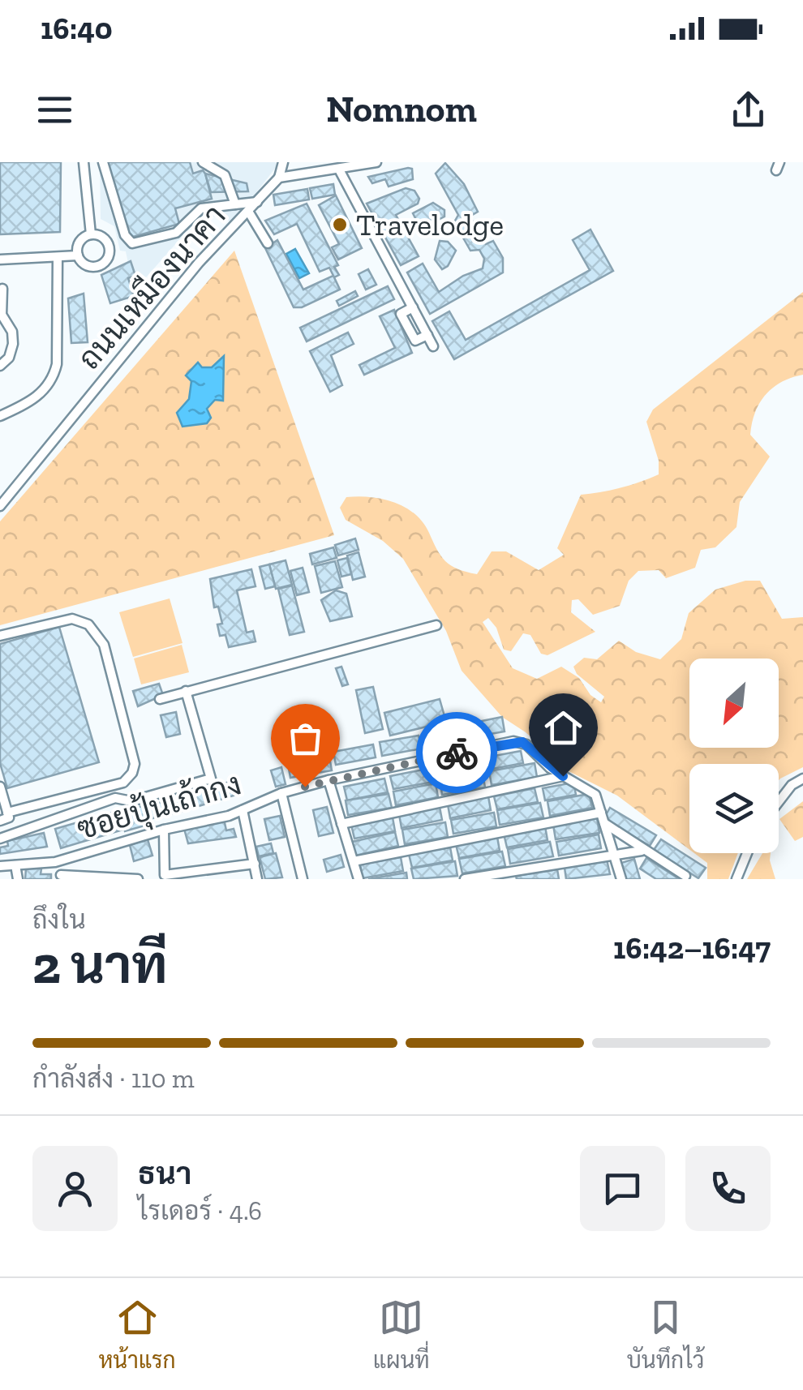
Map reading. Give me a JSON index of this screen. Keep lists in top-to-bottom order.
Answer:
{
  "streets": {
    "street": ["ถนนเหมืองนาคา", "ซอยปุ้นเถ้ากง"]
  },
  "places": ["Travelodge"],
  "north": "bottom left",
  "page": {
    "status": "16:40",
    "header": "Nomnom",
    "heading": ["2 นาที", "ถึงใน", "16:42–16:47"],
    "panel": ["ธนา", "ไรเดอร์ · 4.6"],
    "bar": "กำลังส่ง · 110 m",
    "tabs": ["หน้าแรก", "แผนที่", "บันทึกไว้"]
  }
}
